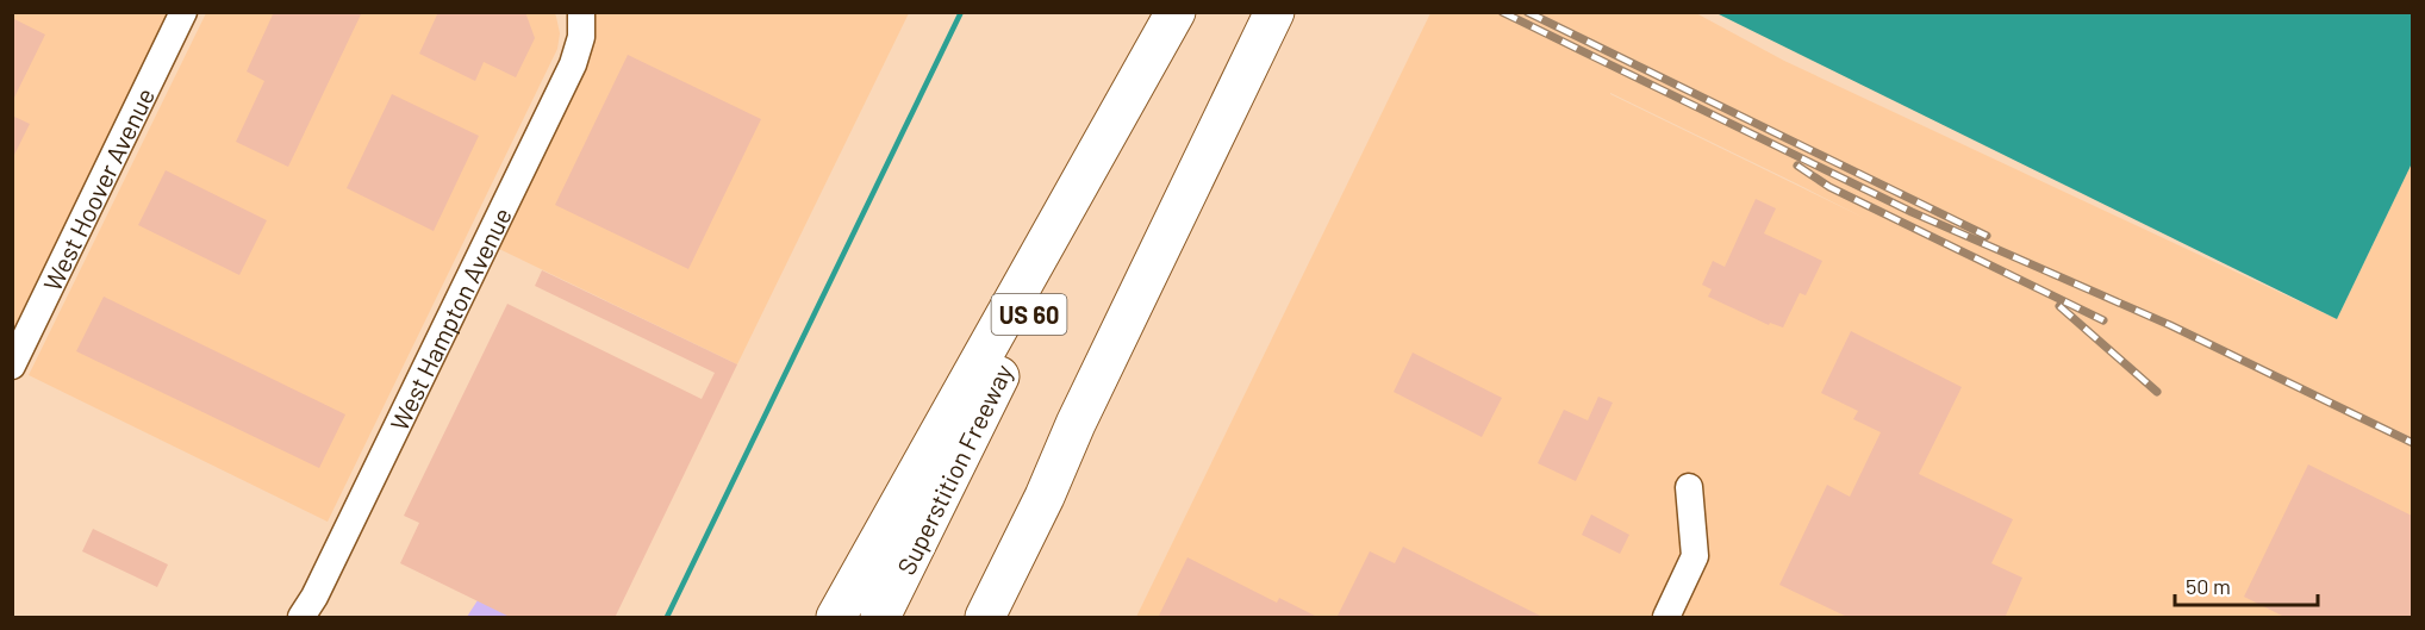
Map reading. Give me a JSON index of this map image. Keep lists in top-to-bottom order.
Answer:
{
  "streets": {
    "highway": ["US 60", "Superstition Freeway"],
    "street": ["West Hoover Avenue", "West Hampton Avenue"]
  },
  "scale_bar": "50 m"
}
